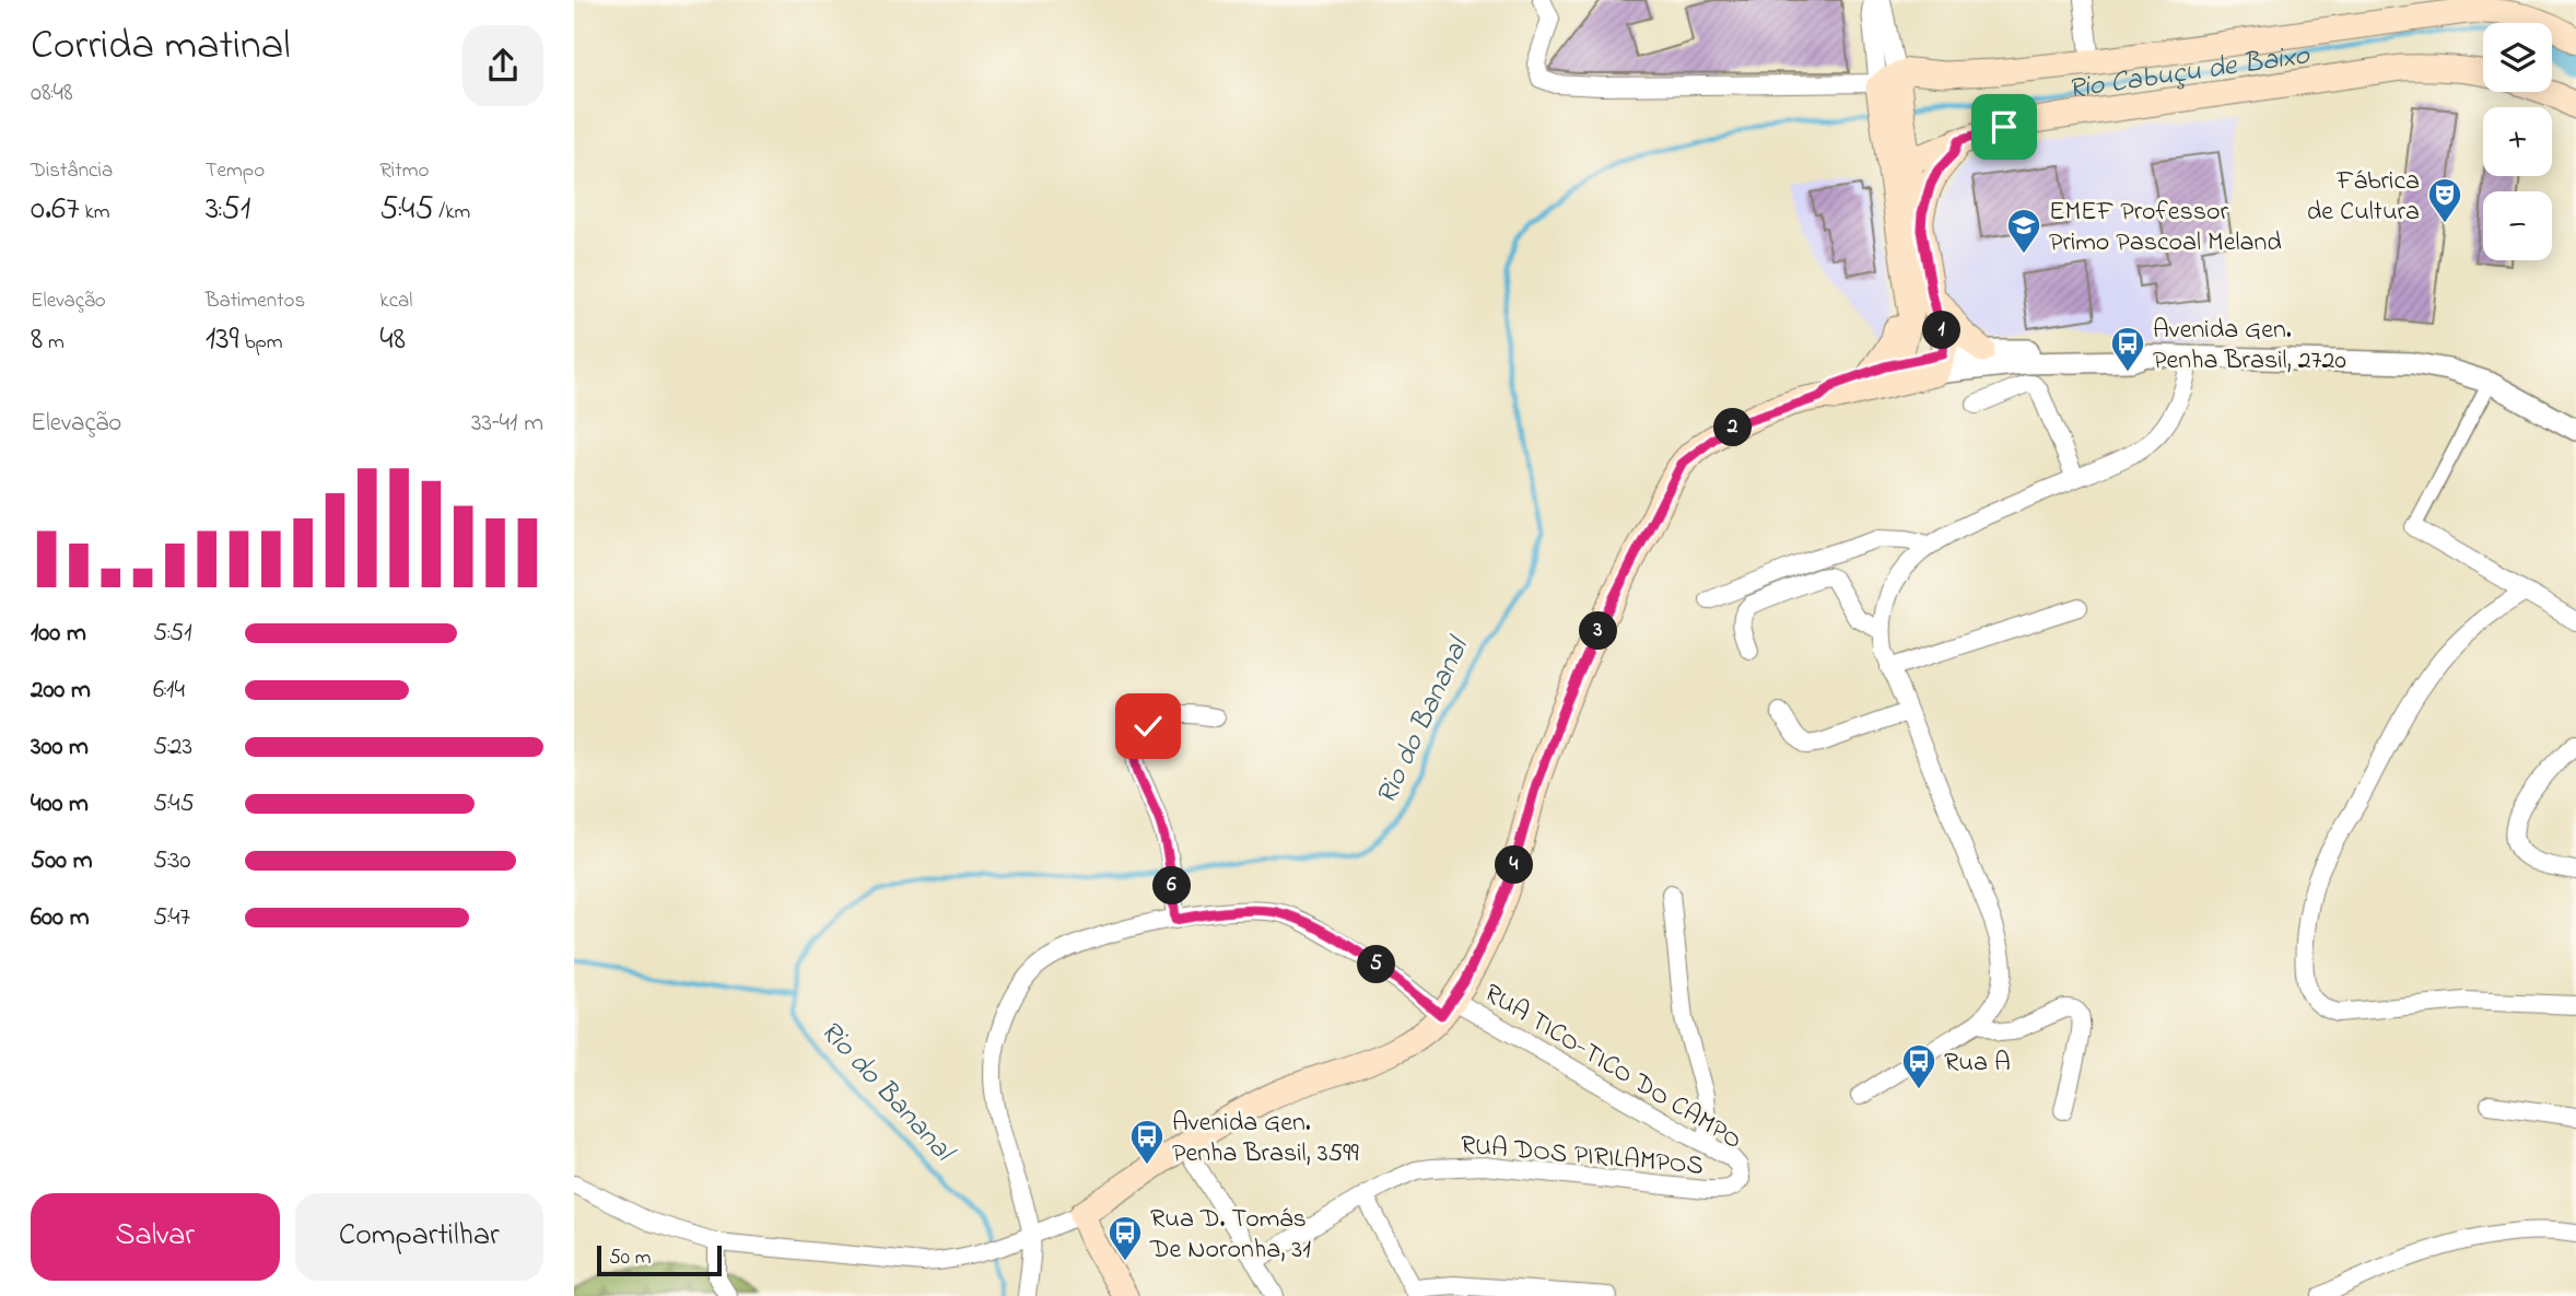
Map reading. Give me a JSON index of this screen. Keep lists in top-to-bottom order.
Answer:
{
  "streets": {
    "street": ["RUA TICO-TICO DO CAMPO", "RUA DOS PIRILAMPOS"]
  },
  "crossings": [
    ["RUA TICO-TICO DO CAMPO", "RUA DOS PIRILAMPOS"]
  ],
  "water": ["Rio Cabuçu de Baixo", "Rio do Bananal"],
  "places": {
    "theatre": ["Fábrica de Cultura"],
    "school or university": ["EMEF Professor Primo Pascoal Meland"],
    "bus stop": [
      "Avenida Gen. Penha Brasil, 2720",
      "Rua A",
      "Avenida Gen. Penha Brasil, 3599",
      "Rua D. Tomás De Noronha, 31"
    ]
  },
  "scale_bar": "50 m",
  "page": {
    "heading": ["Corrida matinal", "08:48"],
    "map_buttons": ["+", "−"],
    "stats": [
      ["Distância", "0.67 km"],
      ["Tempo", "3:51"],
      ["Ritmo", "5:45 /km"],
      ["Elevação", "8 m"],
      ["Batimentos", "139 bpm"],
      ["kcal", "48"]
    ],
    "pins": [
      "1",
      "2",
      "3",
      "4",
      "6",
      "5"
    ],
    "chart": ["Elevação", "33–41 m"],
    "list": [
      {
        "name": "100 m",
        "note": "5:51"
      },
      {
        "name": "200 m",
        "note": "6:14"
      },
      {
        "name": "300 m",
        "note": "5:23"
      },
      {
        "name": "400 m",
        "note": "5:45"
      },
      {
        "name": "500 m",
        "note": "5:30"
      },
      {
        "name": "600 m",
        "note": "5:47"
      }
    ],
    "buttons": ["Salvar", "Compartilhar"],
    "scale": "50 m"
  }
}
